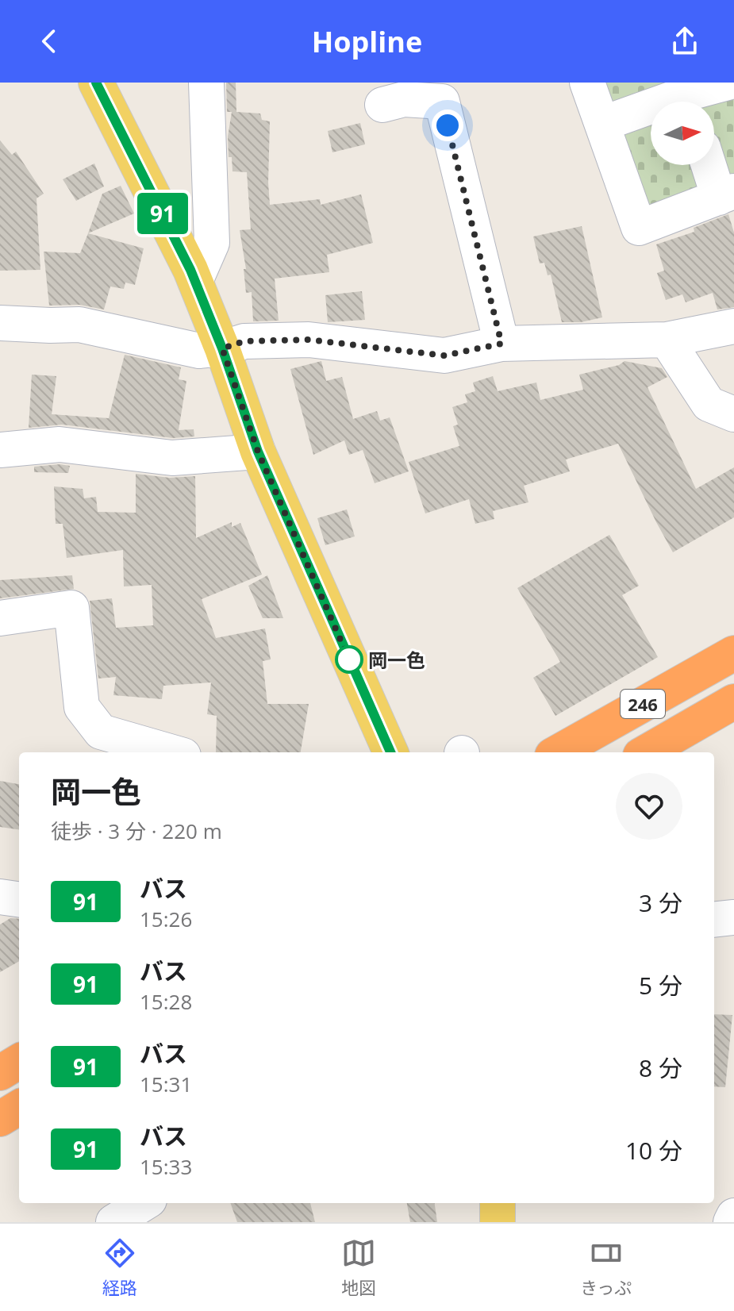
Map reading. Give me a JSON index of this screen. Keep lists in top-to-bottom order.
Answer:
{
  "streets": {
    "highway": ["246"]
  },
  "places": ["岡一色"],
  "lines": ["bus line 91"],
  "north": "right",
  "page": {
    "header": "Hopline",
    "on_map": "91",
    "heading": ["岡一色", "徒歩 · 3 分 · 220 m"],
    "list": [
      {
        "mark": "91",
        "name": "バス",
        "note": "15:26",
        "value": "3 分"
      },
      {
        "mark": "91",
        "name": "バス",
        "note": "15:28",
        "value": "5 分"
      },
      {
        "mark": "91",
        "name": "バス",
        "note": "15:31",
        "value": "8 分"
      },
      {
        "mark": "91",
        "name": "バス",
        "note": "15:33",
        "value": "10 分"
      }
    ],
    "tabs": ["経路", "地図", "きっぷ"]
  }
}
